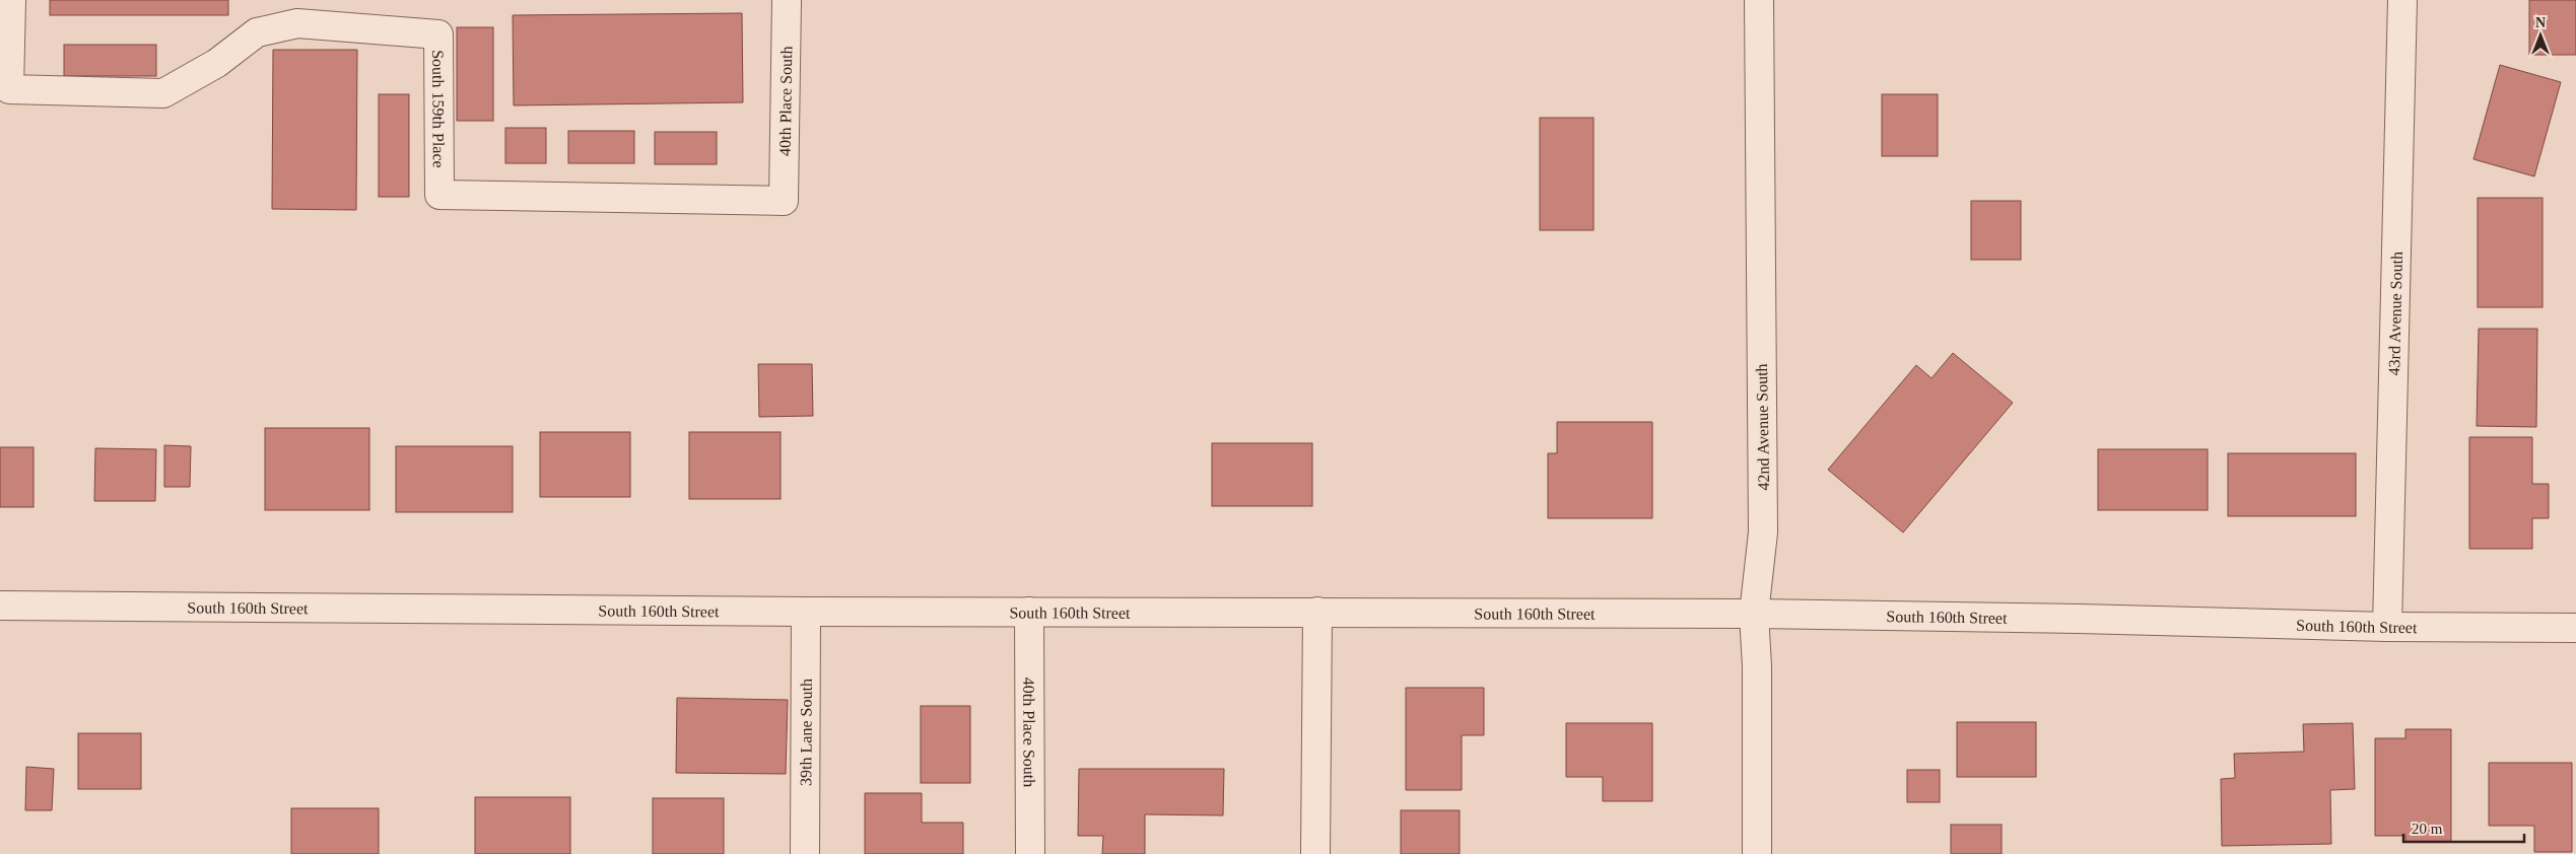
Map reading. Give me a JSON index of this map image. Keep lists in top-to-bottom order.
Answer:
{
  "streets": {
    "street": [
      "40th Place South",
      "South 159th Place",
      "43rd Avenue South",
      "42nd Avenue South",
      "South 160th Street",
      "39th Lane South"
    ]
  },
  "crossings": [
    ["40th Place South", "South 159th Place"],
    ["40th Place South", "South 160th Street"],
    ["43rd Avenue South", "South 160th Street"],
    ["42nd Avenue South", "South 160th Street"],
    ["South 160th Street", "39th Lane South"]
  ],
  "scale_bar": "20 m",
  "north": "top"
}
